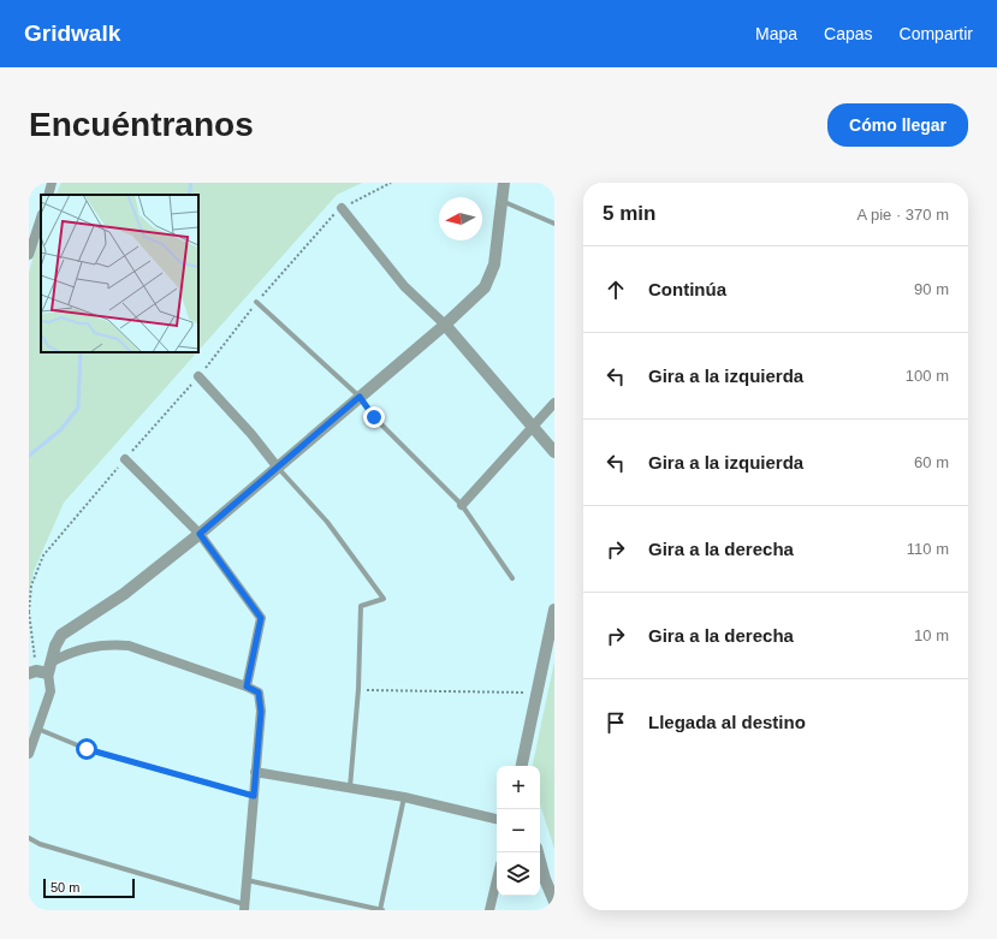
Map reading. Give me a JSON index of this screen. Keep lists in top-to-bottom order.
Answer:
{
  "scale_bar": "50 m",
  "north": "left",
  "page": {
    "header": "Gridwalk",
    "nav": ["Mapa", "Capas", "Compartir"],
    "buttons": "Cómo llegar",
    "title": "Encuéntranos",
    "heading": ["5 min", "A pie · 370 m"],
    "list": [
      ["Continúa", "90 m"],
      ["Gira a la izquierda", "100 m"],
      ["Gira a la izquierda", "60 m"],
      ["Gira a la derecha", "110 m"],
      ["Gira a la derecha", "10 m"],
      "Llegada al destino"
    ],
    "map_buttons": ["+", "−"],
    "scale": "50 m"
  }
}
